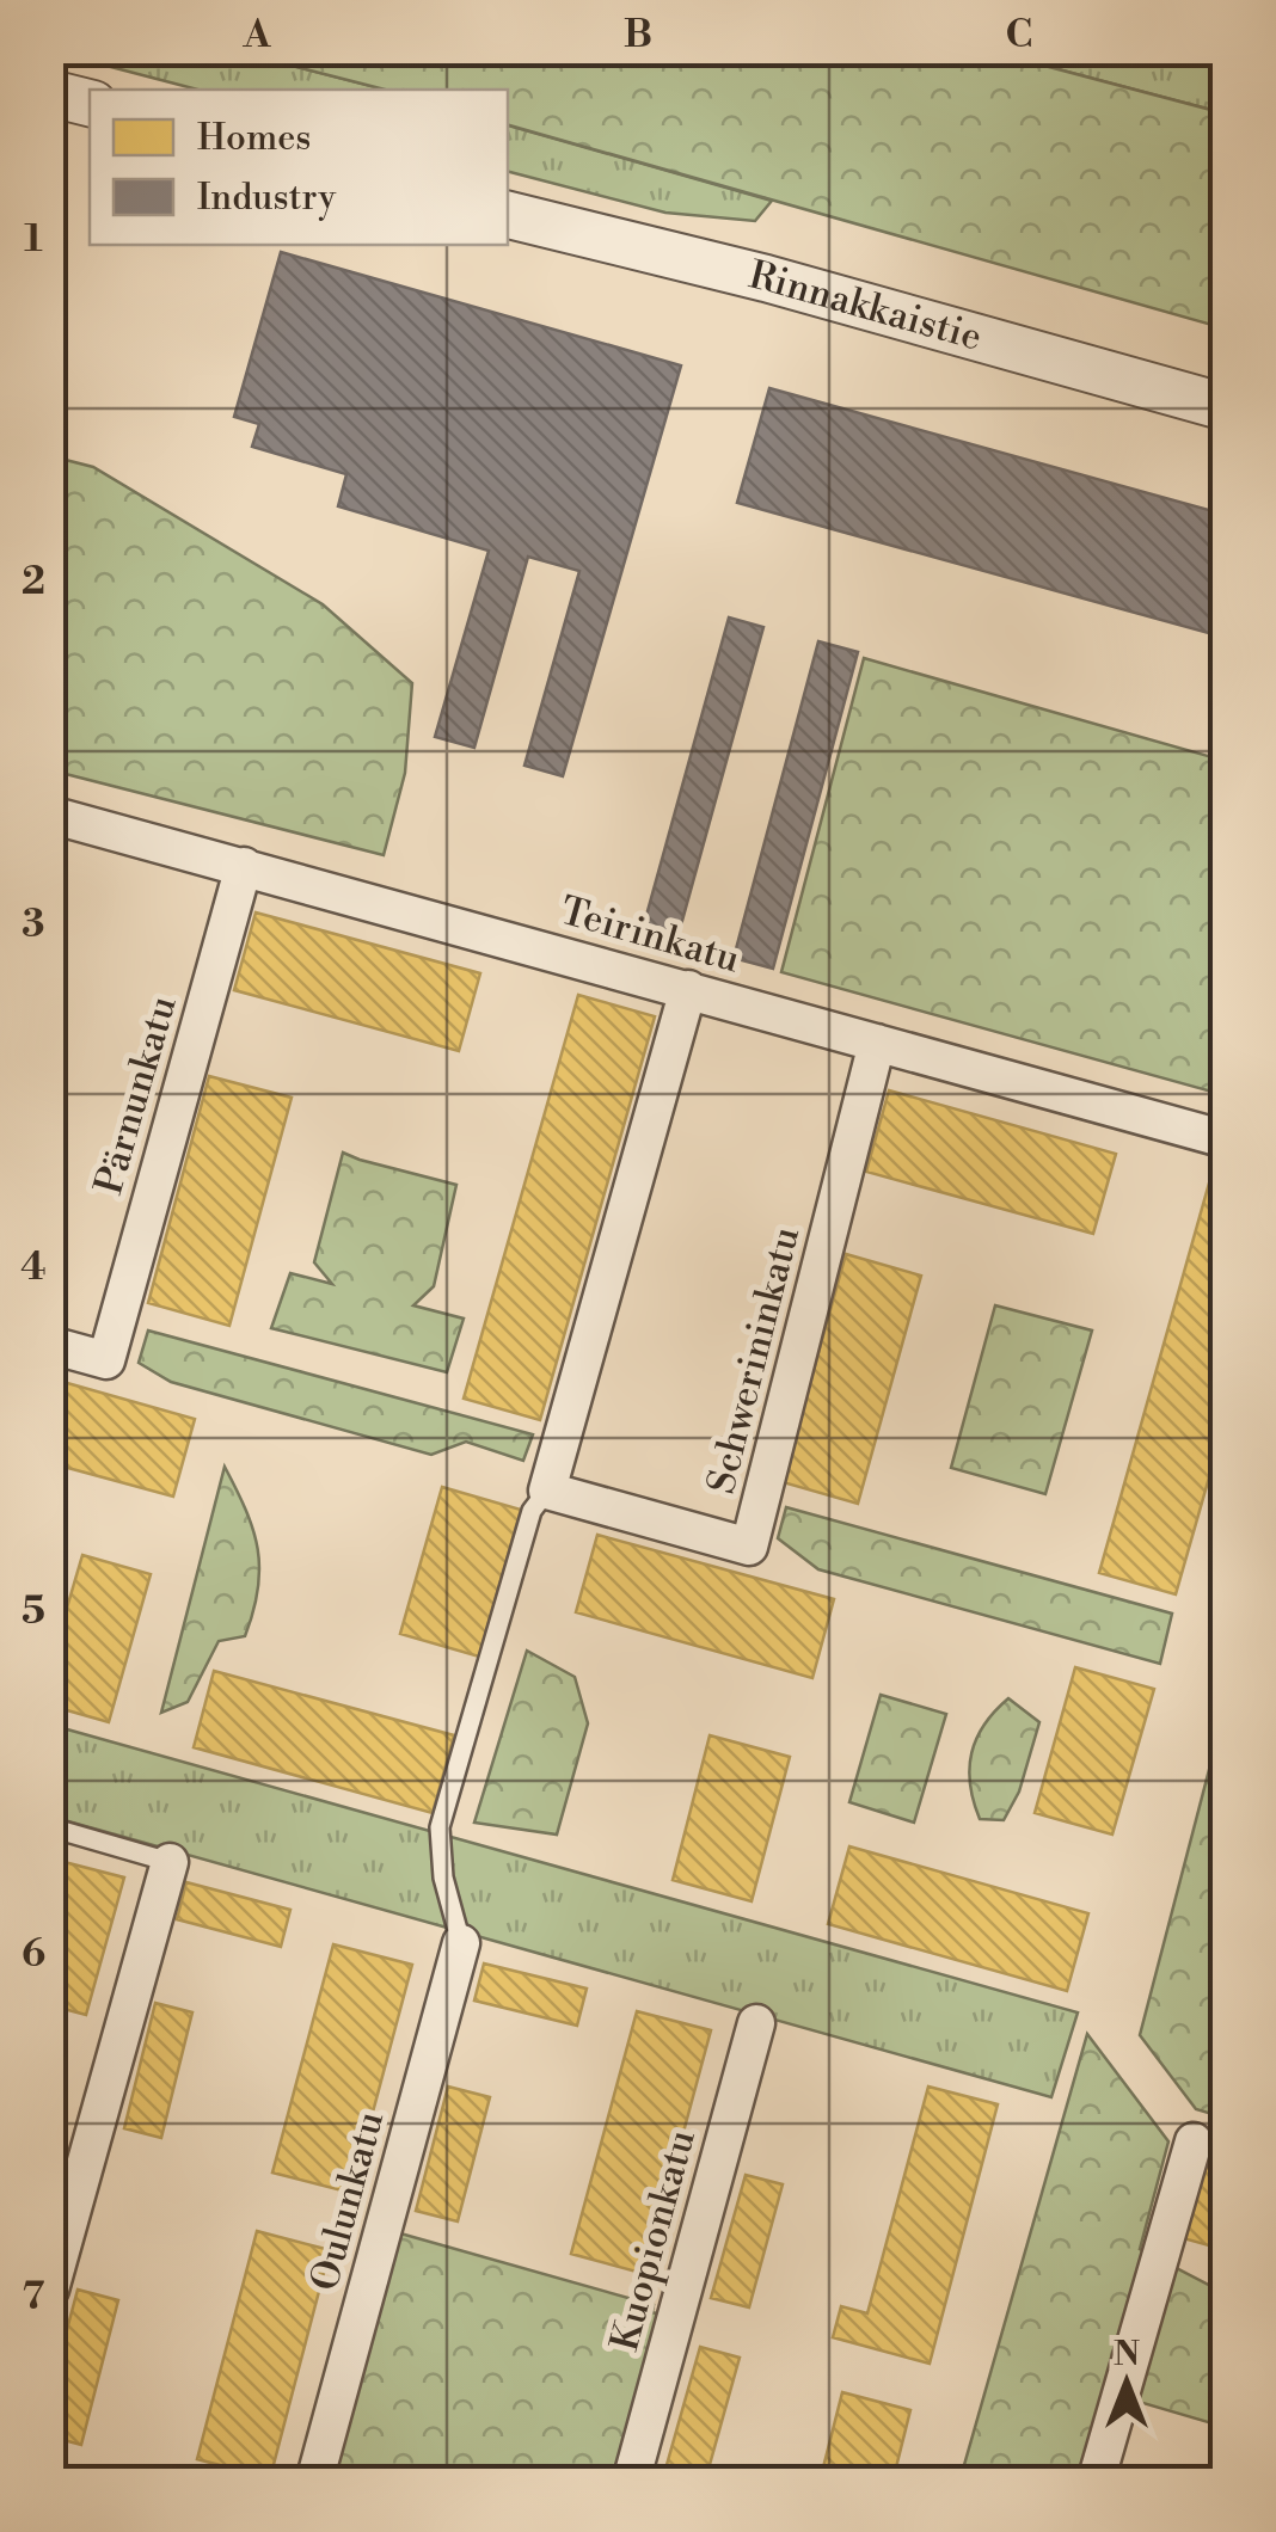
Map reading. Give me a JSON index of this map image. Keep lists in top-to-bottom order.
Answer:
{
  "streets": {
    "street": [
      "Rinnakkaistie",
      "Teirinkatu",
      "Pärnunkatu",
      "Schwerininkatu",
      "Oulunkatu",
      "Kuopionkatu"
    ]
  },
  "crossings": [
    ["Teirinkatu", "Pärnunkatu"],
    ["Teirinkatu", "Schwerininkatu"]
  ],
  "legend": ["Homes", "Industry"],
  "north": "top",
  "grid": {
    "columns": ["A", "B", "C"],
    "rows": [
      "1",
      "2",
      "3",
      "4",
      "5",
      "6",
      "7"
    ]
  }
}
